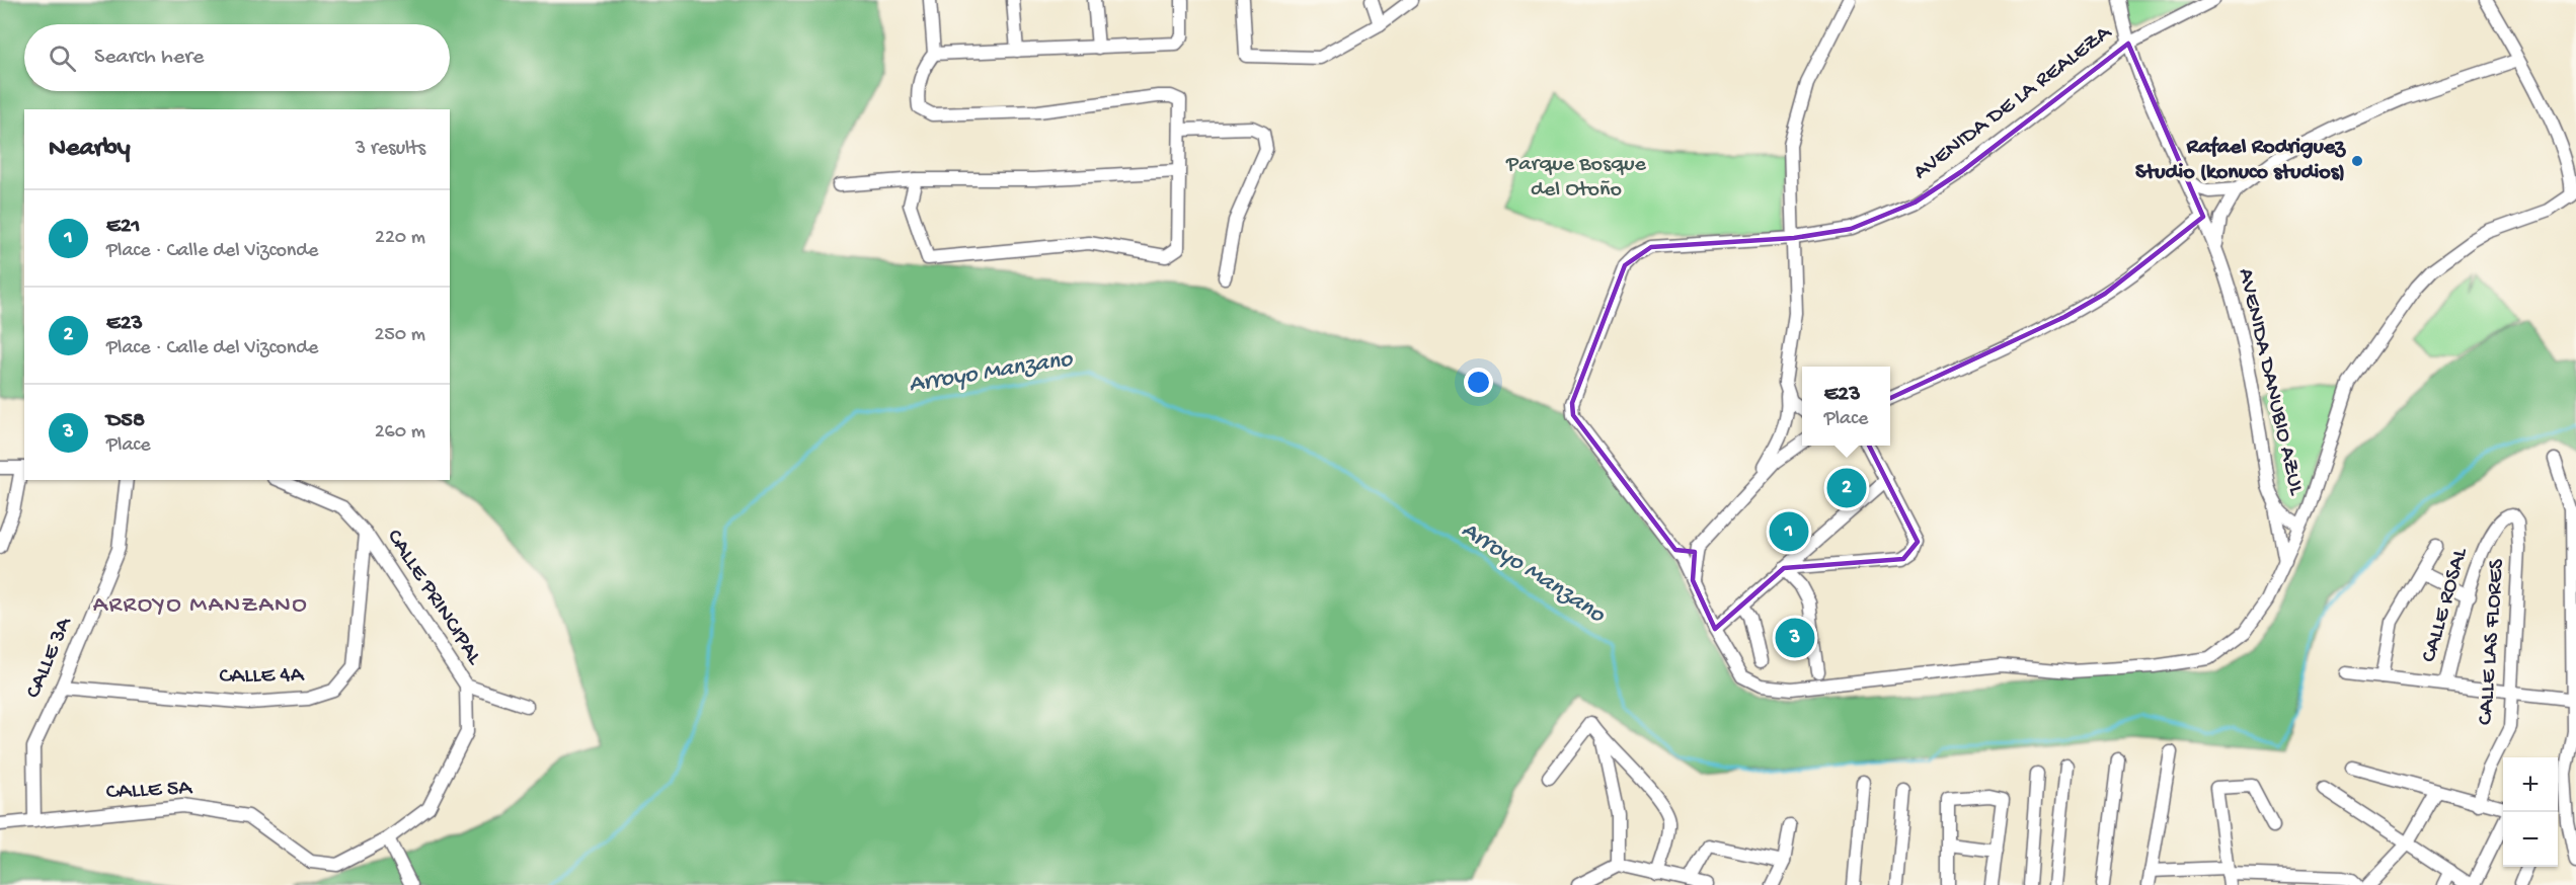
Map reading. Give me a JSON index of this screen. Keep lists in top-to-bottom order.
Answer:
{
  "streets": {
    "street": [
      "AVENIDA DE LA REALEZA",
      "AVENIDA DANUBIO AZUL",
      "CALLE PRINCIPAL",
      "CALLE ROSAL",
      "CALLE LAS FLORES",
      "CALLE 3A",
      "CALLE 4A",
      "CALLE 5A"
    ]
  },
  "crossings": [
    ["AVENIDA DE LA REALEZA", "AVENIDA DANUBIO AZUL"],
    ["CALLE PRINCIPAL", "CALLE 4A"],
    ["CALLE PRINCIPAL", "CALLE 5A"],
    ["CALLE ROSAL", "CALLE LAS FLORES"],
    ["CALLE 3A", "CALLE 4A"],
    ["CALLE 3A", "CALLE 5A"]
  ],
  "districts": ["ARROYO MANZANO"],
  "water": ["Arroyo Manzano"],
  "parks": ["Parque Bosque del Otoño"],
  "places": ["Rafael Rodriguez Studio (konuco studios)"],
  "page": {
    "search": "Search here",
    "heading": ["Nearby", "3 results"],
    "list": [
      {
        "mark": "1",
        "name": "E21",
        "note": "Place · Calle del Vizconde",
        "value": "220 m"
      },
      {
        "mark": "2",
        "name": "E23",
        "note": "Place · Calle del Vizconde",
        "value": "250 m"
      },
      {
        "mark": "3",
        "name": "D58",
        "note": "Place",
        "value": "260 m"
      }
    ],
    "popup": ["E23", "Place"],
    "pins": ["2", "1", "3"],
    "map_buttons": ["+", "−"]
  }
}
